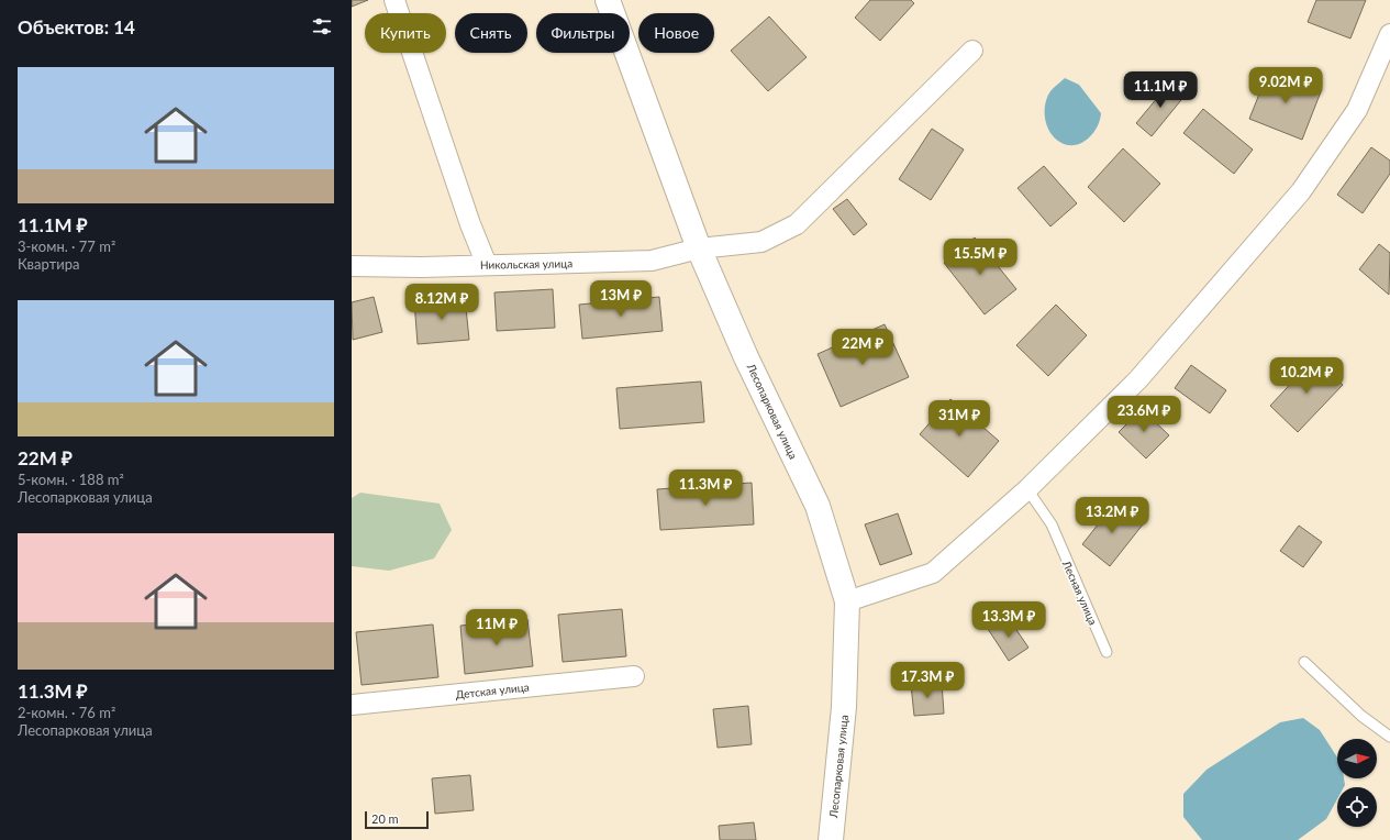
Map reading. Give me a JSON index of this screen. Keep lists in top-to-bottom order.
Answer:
{
  "streets": {
    "street": ["Никольская улица", "Лесопарковая улица", "Детская улица"],
    "lane": ["Лесная улица"]
  },
  "crossings": [
    ["Никольская улица", "Лесопарковая улица"]
  ],
  "scale_bar": "20 m",
  "north": "right",
  "page": {
    "heading": "Объектов: 14",
    "chip": [
      "Купить",
      "Снять",
      "Фильтры",
      "Новое"
    ],
    "list": [
      {
        "name": "11.1M ₽",
        "note": "3-комн. · 77 m² · Квартира"
      },
      {
        "name": "22M ₽",
        "note": "5-комн. · 188 m² · Лесопарковая улица"
      },
      {
        "name": "11.3M ₽",
        "note": "2-комн. · 76 m² · Лесопарковая улица"
      }
    ],
    "price": [
      "9.02M ₽",
      "11.1M ₽",
      "15.5M ₽",
      "13M ₽",
      "8.12M ₽",
      "22M ₽",
      "10.2M ₽",
      "23.6M ₽",
      "31M ₽",
      "11.3M ₽",
      "13.2M ₽",
      "13.3M ₽",
      "11M ₽",
      "17.3M ₽"
    ],
    "scale": "20 m"
  }
}
